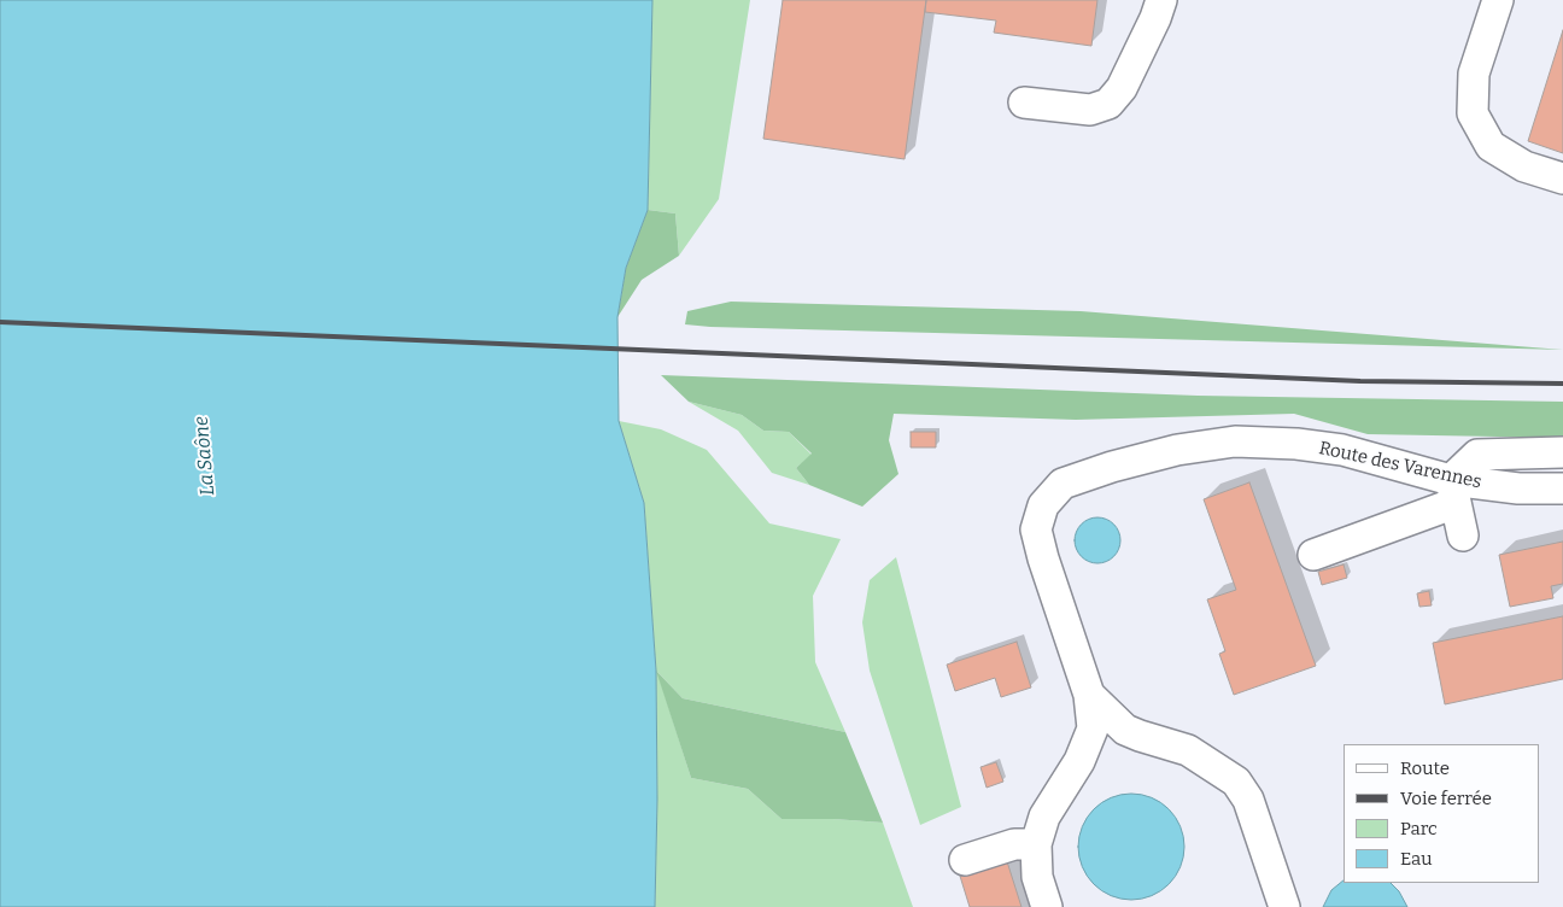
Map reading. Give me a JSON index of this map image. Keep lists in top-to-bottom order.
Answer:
{
  "streets": {
    "street": ["Route des Varennes"]
  },
  "water": ["La Saône"],
  "legend": [
    "Route",
    "Voie ferrée",
    "Parc",
    "Eau"
  ]
}
